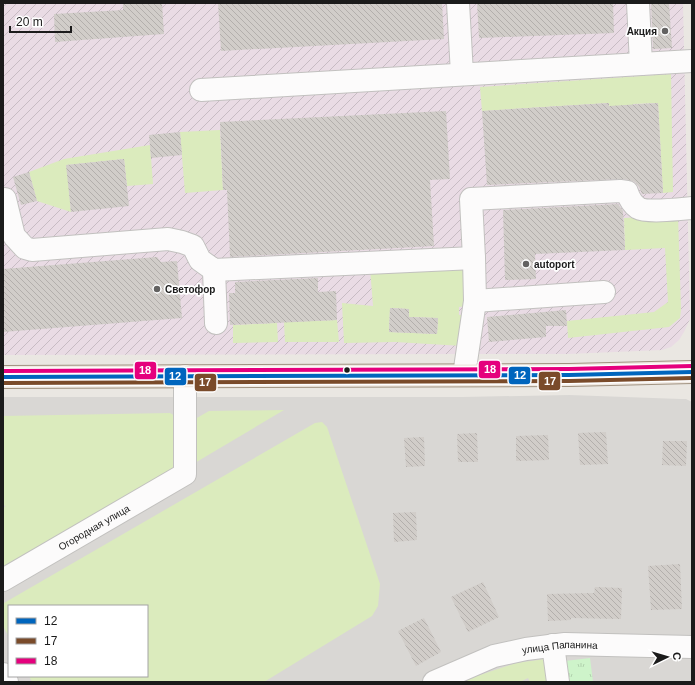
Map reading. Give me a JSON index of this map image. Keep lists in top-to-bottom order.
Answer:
{
  "streets": {
    "lane": ["Огородная улица", "улица Папанина"]
  },
  "places": ["Акция", "autoport", "Светофор"],
  "lines": ["transit line 18", "transit line 12", "transit line 17"],
  "legend": ["12", "17", "18"],
  "scale_bar": "20 m",
  "north": "right"
}
